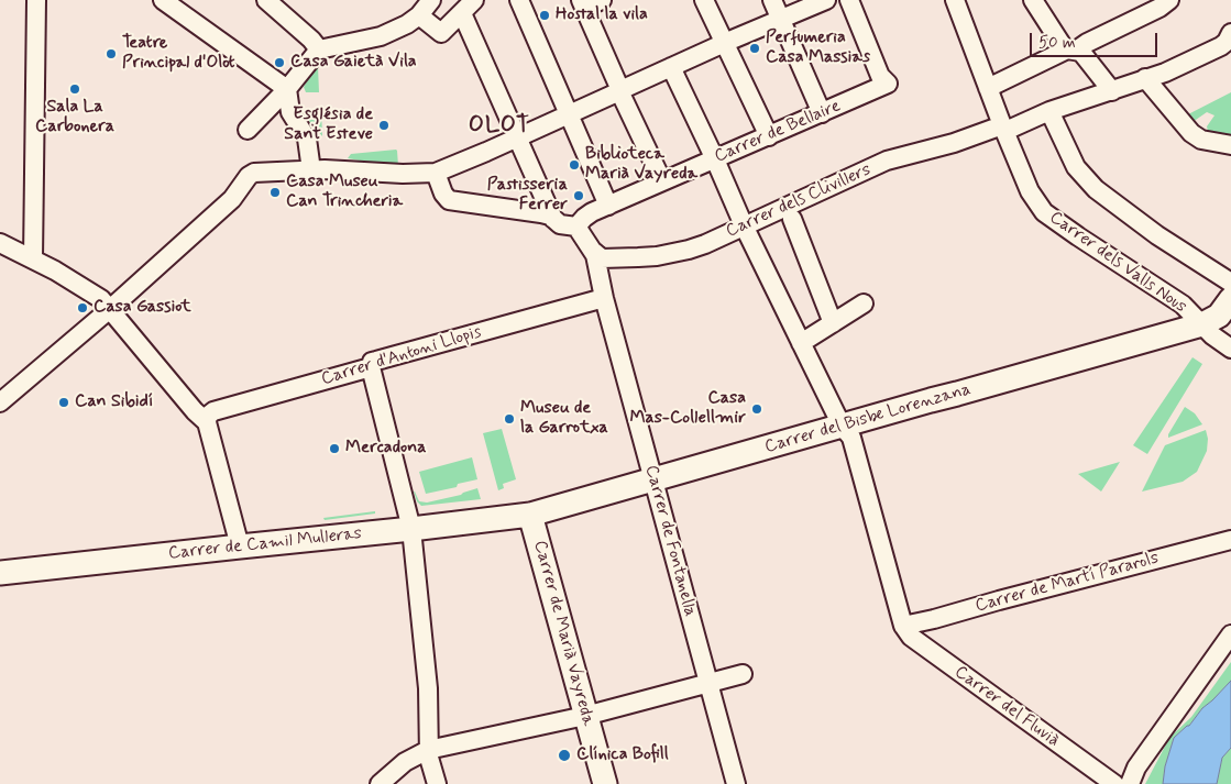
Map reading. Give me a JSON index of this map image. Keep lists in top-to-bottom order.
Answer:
{
  "streets": {
    "main road": ["Carrer del Bisbe Lorenzana", "Carrer de Camil Mulleras", "Carrer de Marià Vayreda"],
    "street": [
      "Carrer de Bellaire",
      "Carrer dels Clivillers",
      "Carrer dels Valls Nous",
      "Carrer d'Antoni Llopis",
      "Carrer de Fontanella",
      "Carrer de Martí Pararols",
      "Carrer del Fluvià"
    ]
  },
  "crossings": [
    ["Carrer dels Clivillers", "Carrer dels Valls Nous"],
    ["Carrer dels Clivillers", "Carrer de Fontanella"],
    ["Carrer dels Valls Nous", "Carrer del Bisbe Lorenzana"],
    ["Carrer d'Antoni Llopis", "Carrer de Fontanella"],
    ["Carrer del Bisbe Lorenzana", "Carrer de Fontanella"],
    ["Carrer del Bisbe Lorenzana", "Carrer de Camil Mulleras"],
    ["Carrer del Bisbe Lorenzana", "Carrer de Marià Vayreda"],
    ["Carrer de Camil Mulleras", "Carrer de Marià Vayreda"],
    ["Carrer de Martí Pararols", "Carrer del Fluvià"]
  ],
  "districts": ["OLOT"],
  "places": [
    "Hostal la vila",
    "Perfumeria Casa Massias",
    "Teatre Principal d'Olot",
    "Casa Gaietà Vila",
    "Sala La Carbonera",
    "Església de Sant Esteve",
    "Biblioteca Marià Vayreda",
    "Casa Museu Can Trincheria",
    "Pastisseria Ferrer",
    "Casa Gassiot",
    "Can Sibidí",
    "Casa Mas-Collellmir",
    "Museu de la Garrotxa",
    "Mercadona",
    "Clínica Bofill"
  ],
  "scale_bar": "50 m"
}
